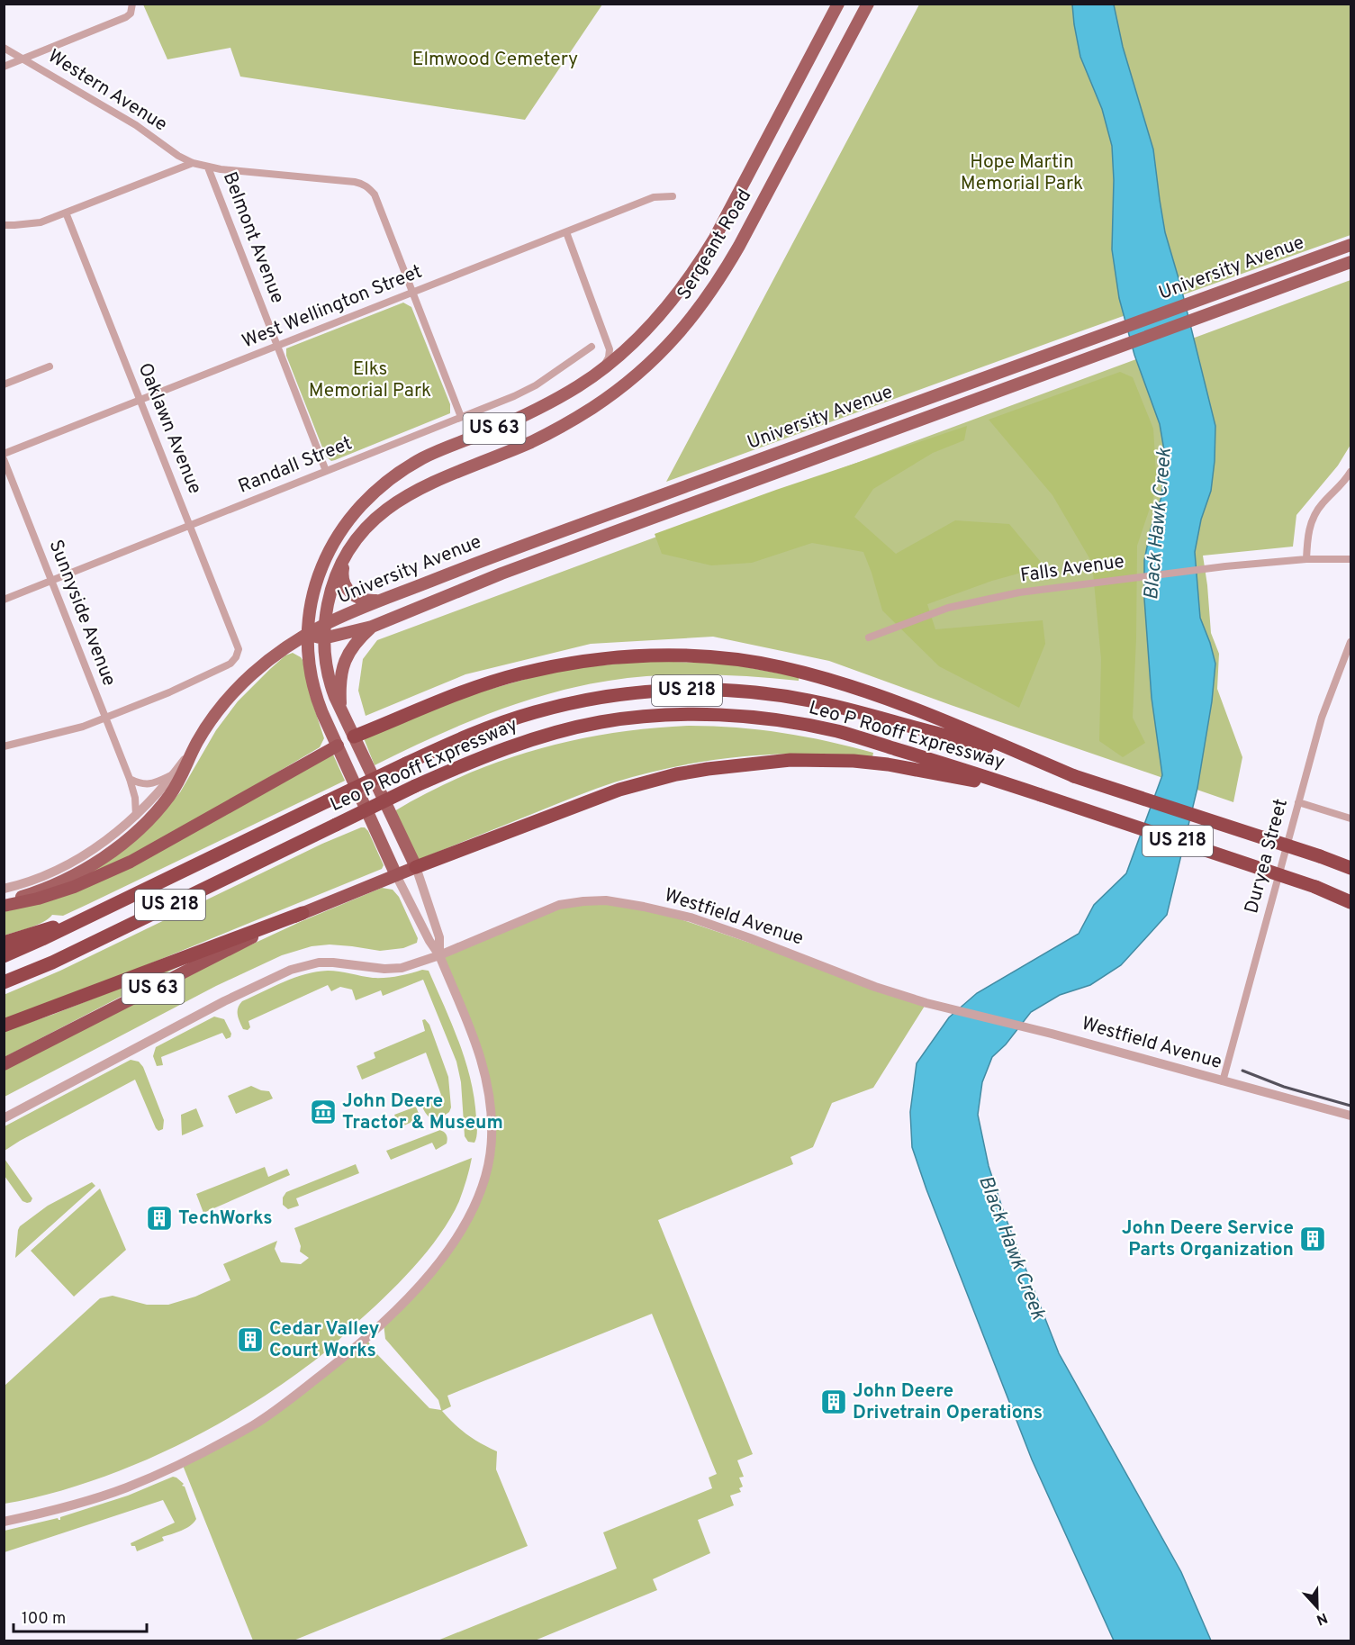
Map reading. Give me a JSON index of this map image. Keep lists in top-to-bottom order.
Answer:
{
  "streets": {
    "highway": ["US 63", "US 218", "Leo P Rooff Expressway"],
    "main road": ["Sergeant Road", "University Avenue"],
    "street": [
      "Western Avenue",
      "Belmont Avenue",
      "West Wellington Street",
      "Oaklawn Avenue",
      "Randall Street",
      "Falls Avenue",
      "Sunnyside Avenue",
      "Duryea Street",
      "Westfield Avenue"
    ]
  },
  "crossings": [
    ["Western Avenue", "Belmont Avenue"],
    ["Western Avenue", "West Wellington Street"],
    ["Belmont Avenue", "West Wellington Street"],
    ["Belmont Avenue", "Randall Street"],
    ["Sergeant Road", "University Avenue"],
    ["Sergeant Road", "US 63"],
    ["University Avenue", "Sunnyside Avenue"],
    ["West Wellington Street", "Oaklawn Avenue"],
    ["Oaklawn Avenue", "Randall Street"],
    ["Oaklawn Avenue", "Sunnyside Avenue"],
    ["Randall Street", "Sunnyside Avenue"],
    ["US 218", "Leo P Rooff Expressway"],
    ["Duryea Street", "Westfield Avenue"]
  ],
  "water": ["Black Hawk Creek"],
  "parks": ["Elmwood Cemetery", "Hope Martin Memorial Park", "Elks Memorial Park"],
  "places": {
    "museum": ["John Deere Tractor & Museum"],
    "building": [
      "TechWorks",
      "John Deere Service Parts Organization",
      "Cedar Valley Court Works",
      "John Deere Drivetrain Operations"
    ]
  },
  "scale_bar": "100 m",
  "north": "bottom"
}
